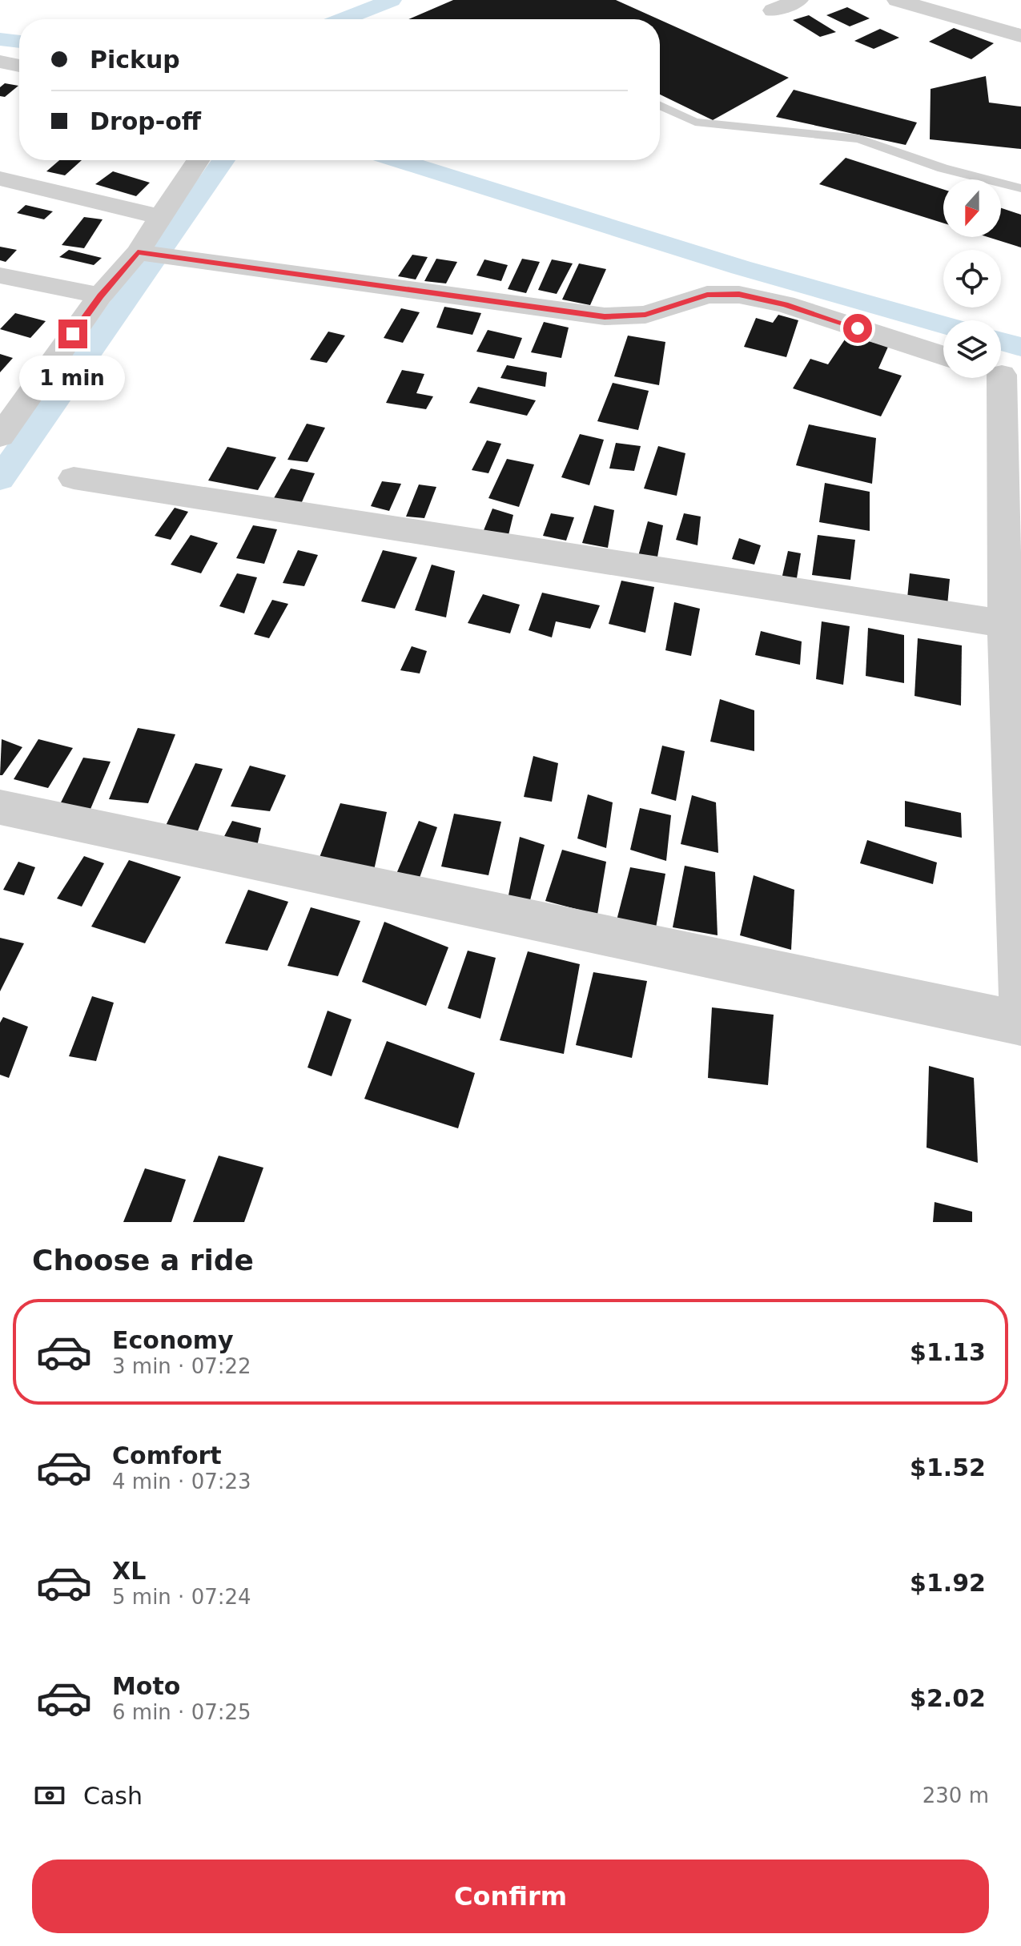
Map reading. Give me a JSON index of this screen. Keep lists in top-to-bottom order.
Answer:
{
  "north": "bottom",
  "page": {
    "banner": ["Pickup", "Drop-off"],
    "bubble": "1 min",
    "heading": "Choose a ride",
    "list": [
      {
        "name": "Economy",
        "note": "3 min · 07:22",
        "value": "$1.13"
      },
      {
        "name": "Comfort",
        "note": "4 min · 07:23",
        "value": "$1.52"
      },
      {
        "name": "XL",
        "note": "5 min · 07:24",
        "value": "$1.92"
      },
      {
        "name": "Moto",
        "note": "6 min · 07:25",
        "value": "$2.02"
      }
    ],
    "pay": ["Cash", "230 m"],
    "buttons": "Confirm"
  }
}
